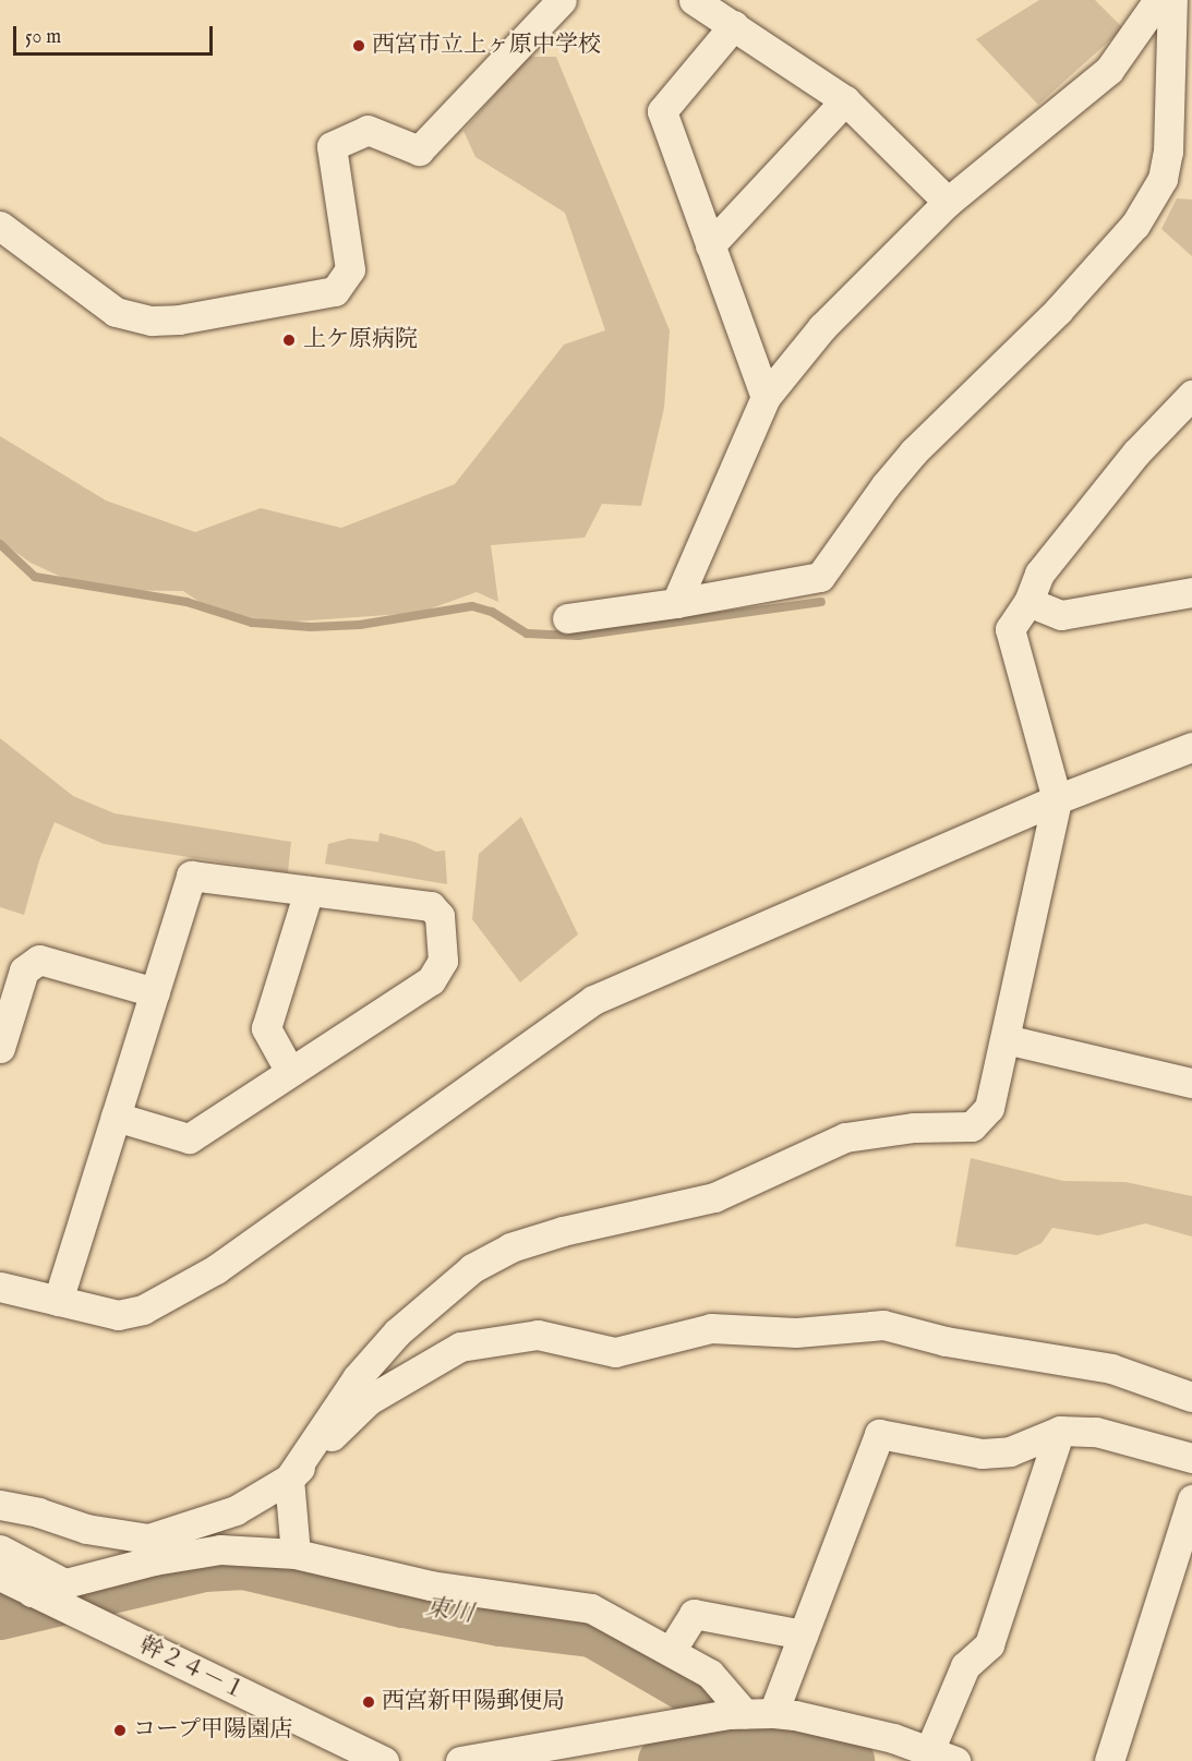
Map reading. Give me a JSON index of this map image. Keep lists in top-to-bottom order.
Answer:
{
  "streets": {
    "street": ["幹２４－１"]
  },
  "water": ["東川"],
  "places": [
    "西宮市立上ヶ原中学校",
    "上ケ原病院",
    "西宮新甲陽郵便局",
    "コープ甲陽園店"
  ],
  "scale_bar": "50 m"
}
